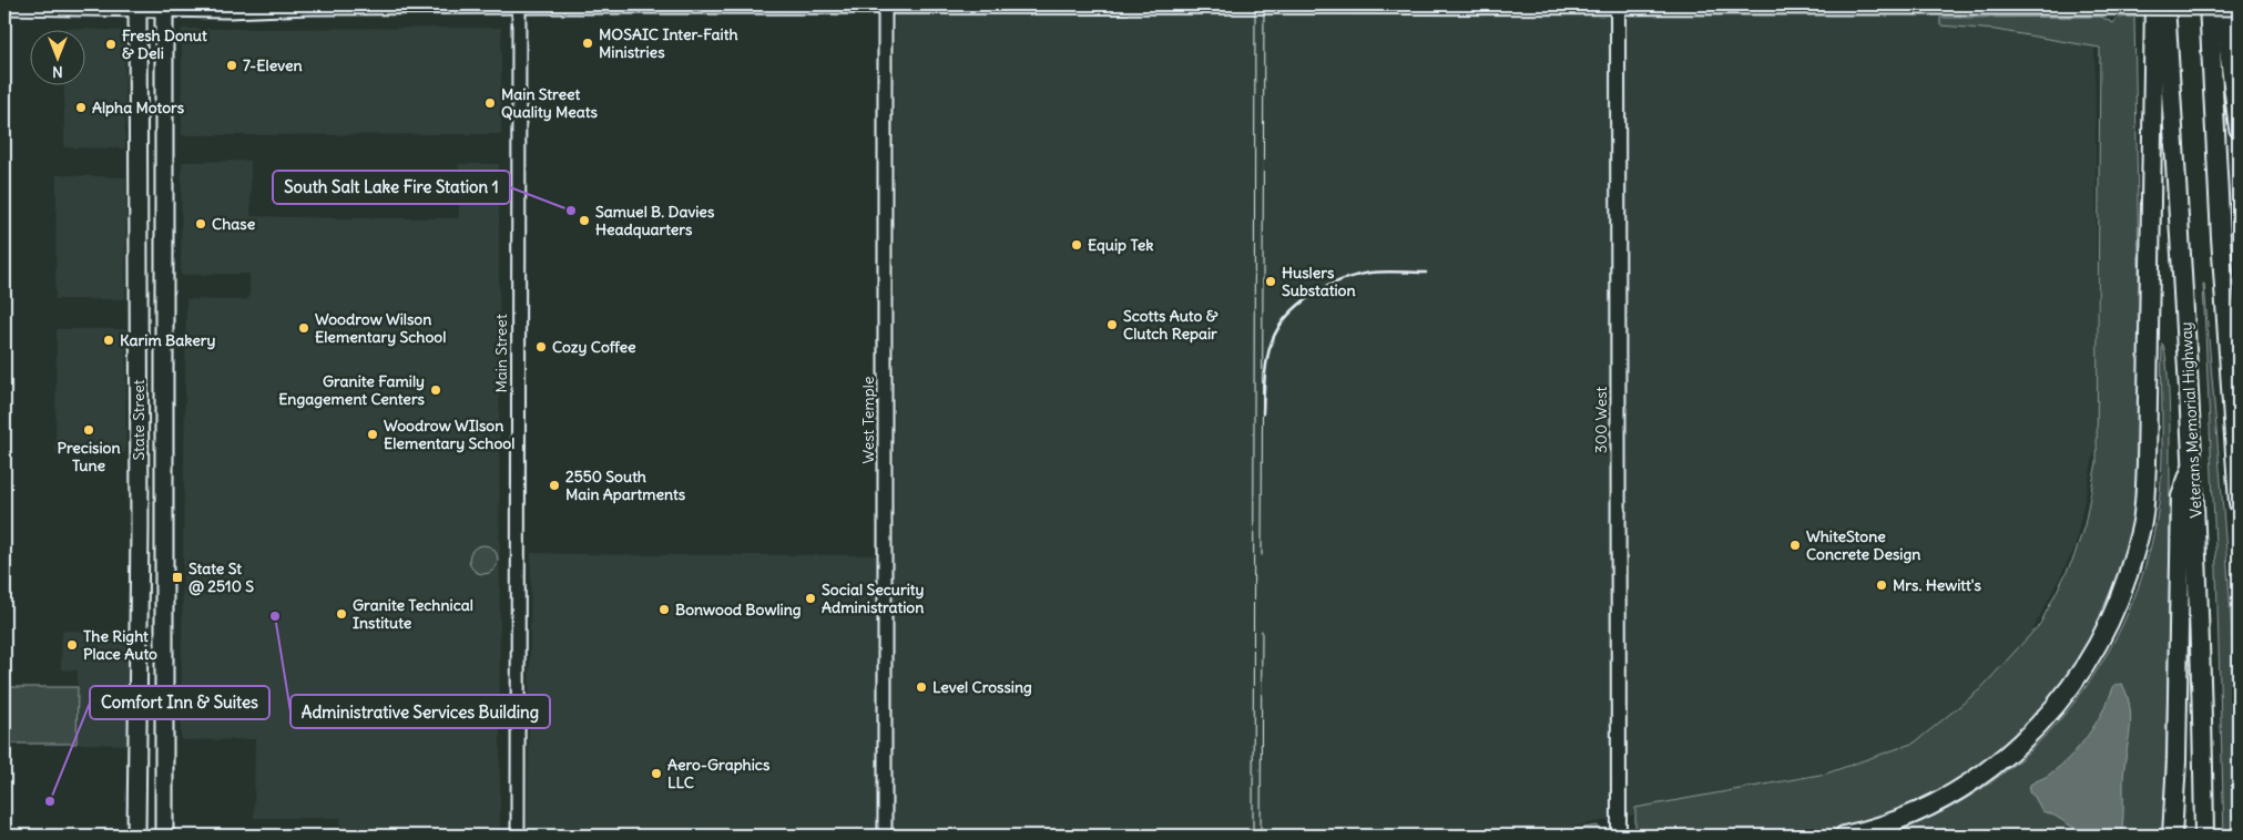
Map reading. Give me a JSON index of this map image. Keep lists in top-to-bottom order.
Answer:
{
  "streets": {
    "highway": ["Veterans Memorial Highway"],
    "main road": ["State Street", "300 West"],
    "street": ["Main Street", "West Temple"]
  },
  "places": {
    "other": [
      "MOSAIC Inter-Faith Ministries",
      "Fresh Donut & Deli",
      "7-Eleven",
      "Main Street Quality Meats",
      "Alpha Motors",
      "South Salt Lake Fire Station 1",
      "Samuel B. Davies Headquarters",
      "Chase",
      "Equip Tek",
      "Huslers Substation",
      "Scotts Auto & Clutch Repair",
      "Woodrow Wilson Elementary School",
      "Karim Bakery",
      "Cozy Coffee",
      "Granite Family Engagement Centers",
      "Precision Tune",
      "Woodrow WIlson Elementary School",
      "2550 South Main Apartments",
      "WhiteStone Concrete Design",
      "Mrs. Hewitt's",
      "Social Security Administration",
      "Bonwood Bowling",
      "Granite Technical Institute",
      "Administrative Services Building",
      "The Right Place Auto",
      "Level Crossing",
      "Aero-Graphics LLC",
      "Comfort Inn & Suites"
    ],
    "transit": ["State St @ 2510 S"]
  },
  "north": "bottom"
}
